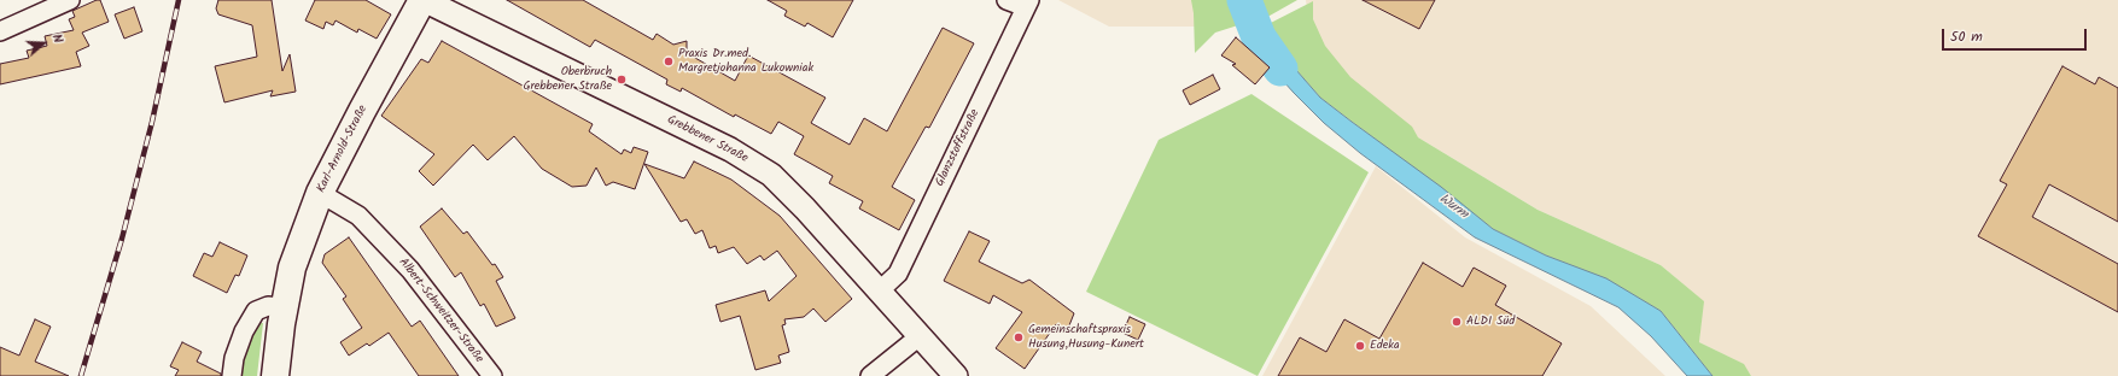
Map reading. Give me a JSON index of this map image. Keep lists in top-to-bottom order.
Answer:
{
  "streets": {
    "main road": ["Karl-Arnold-Straße"],
    "street": ["Grebbener Straße", "Glanzstoffstraße", "Albert-Schweitzer-Straße"]
  },
  "crossings": [
    ["Grebbener Straße", "Glanzstoffstraße"],
    ["Grebbener Straße", "Karl-Arnold-Straße"],
    ["Karl-Arnold-Straße", "Albert-Schweitzer-Straße"]
  ],
  "water": ["Wurm"],
  "places": [
    "Praxis Dr.med. Margretjohanna Lukowniak",
    "Oberbruch Grebbener Straße",
    "ALDI Süd",
    "Gemeinschaftspraxis Husung,Husung-Kunert",
    "Edeka"
  ],
  "scale_bar": "50 m",
  "north": "right"
}
